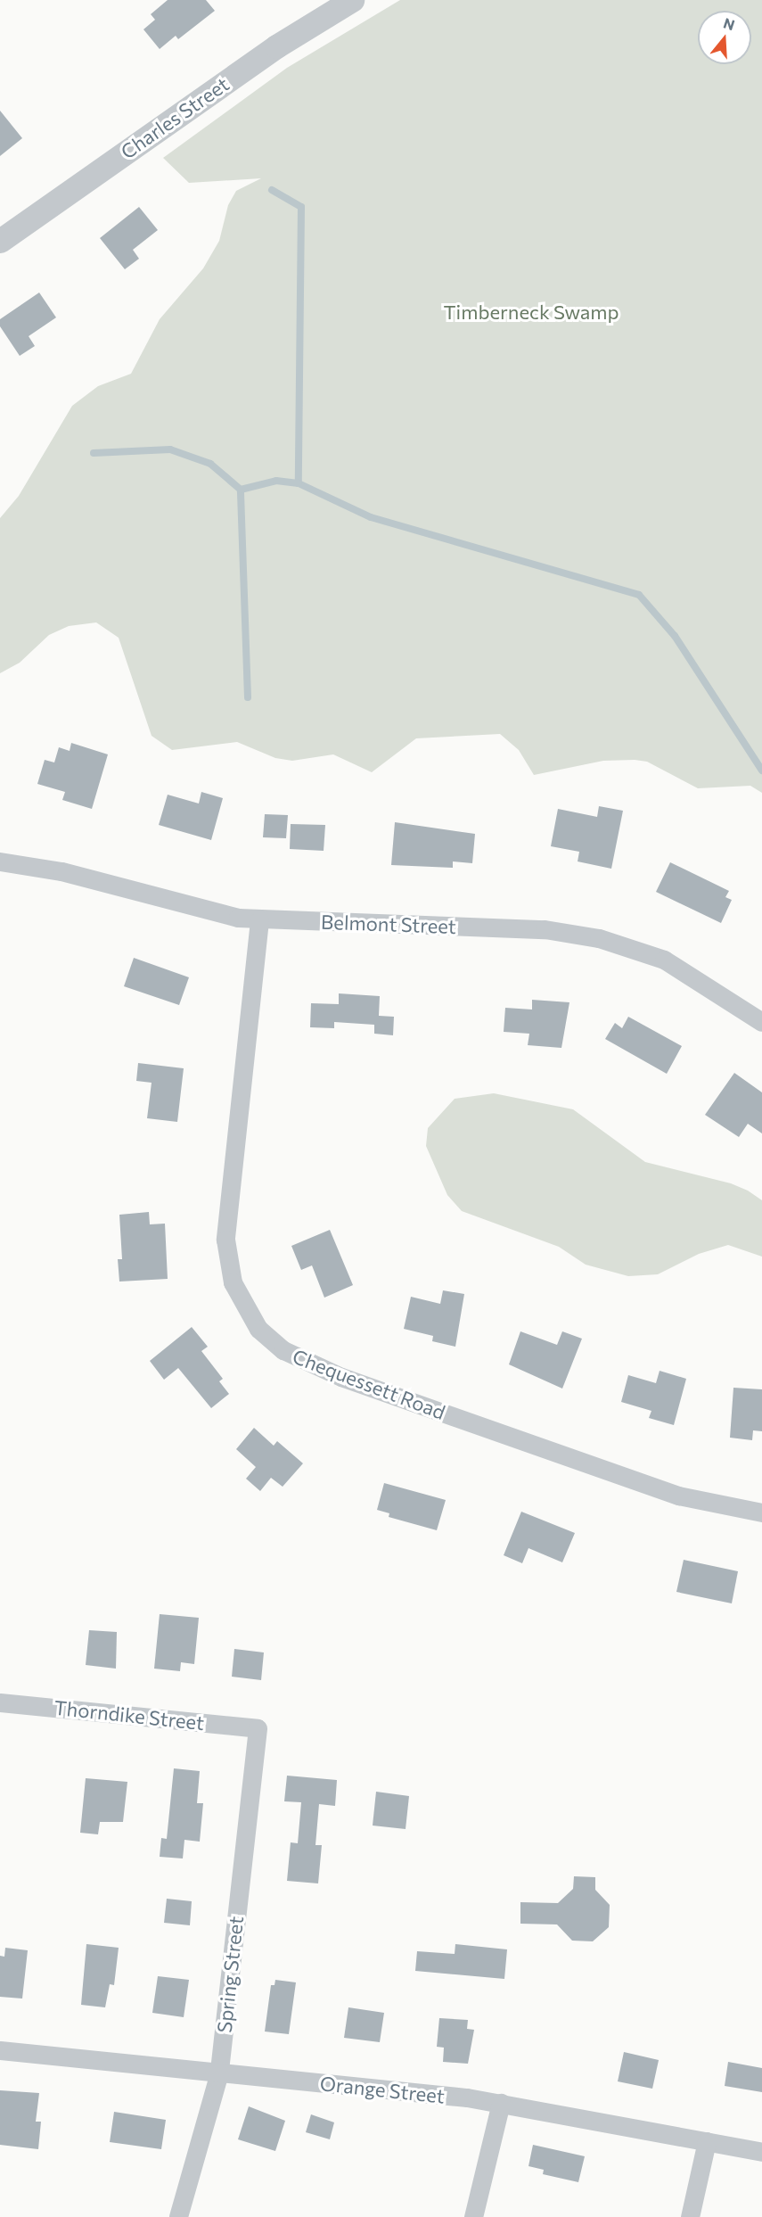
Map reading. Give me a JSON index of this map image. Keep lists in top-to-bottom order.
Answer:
{
  "streets": {
    "street": [
      "Charles Street",
      "Belmont Street",
      "Chequessett Road",
      "Thorndike Street",
      "Spring Street",
      "Orange Street"
    ]
  },
  "crossings": [
    ["Belmont Street", "Chequessett Road"],
    ["Thorndike Street", "Spring Street"],
    ["Spring Street", "Orange Street"]
  ],
  "parks": ["Timberneck Swamp"],
  "north": "top"
}
